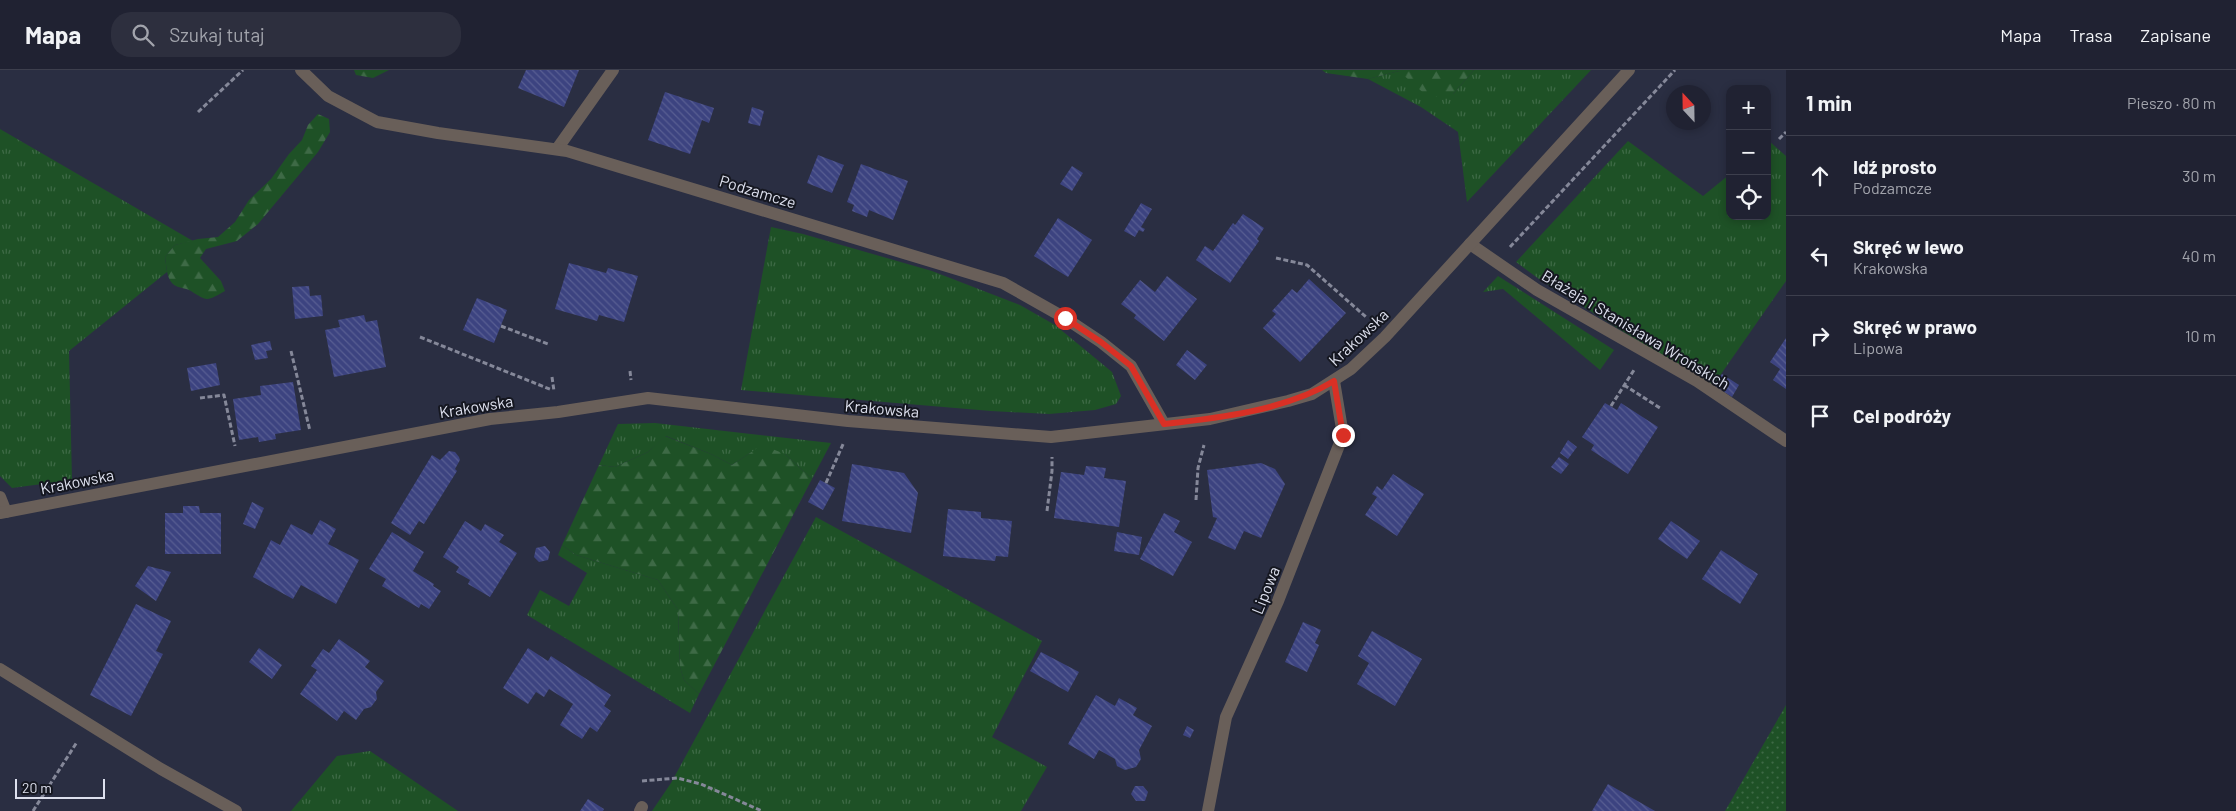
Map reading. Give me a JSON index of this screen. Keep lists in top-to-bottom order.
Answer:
{
  "streets": {
    "street": [
      "Podzamcze",
      "Błażeja i Stanisława Wrońskich",
      "Krakowska",
      "Lipowa"
    ]
  },
  "crossings": [
    ["Podzamcze", "Krakowska"],
    ["Błażeja i Stanisława Wrońskich", "Krakowska"],
    ["Krakowska", "Lipowa"]
  ],
  "scale_bar": "20 m",
  "north": "top",
  "page": {
    "header": "Mapa",
    "search": "Szukaj tutaj",
    "nav": ["Mapa", "Trasa", "Zapisane"],
    "heading": ["1 min", "Pieszo · 80 m"],
    "map_buttons": ["+", "−"],
    "list": [
      ["Idź prosto", "Podzamcze", "30 m"],
      ["Skręć w lewo", "Krakowska", "40 m"],
      ["Skręć w prawo", "Lipowa", "10 m"],
      "Cel podróży"
    ],
    "scale": "20 m"
  }
}
